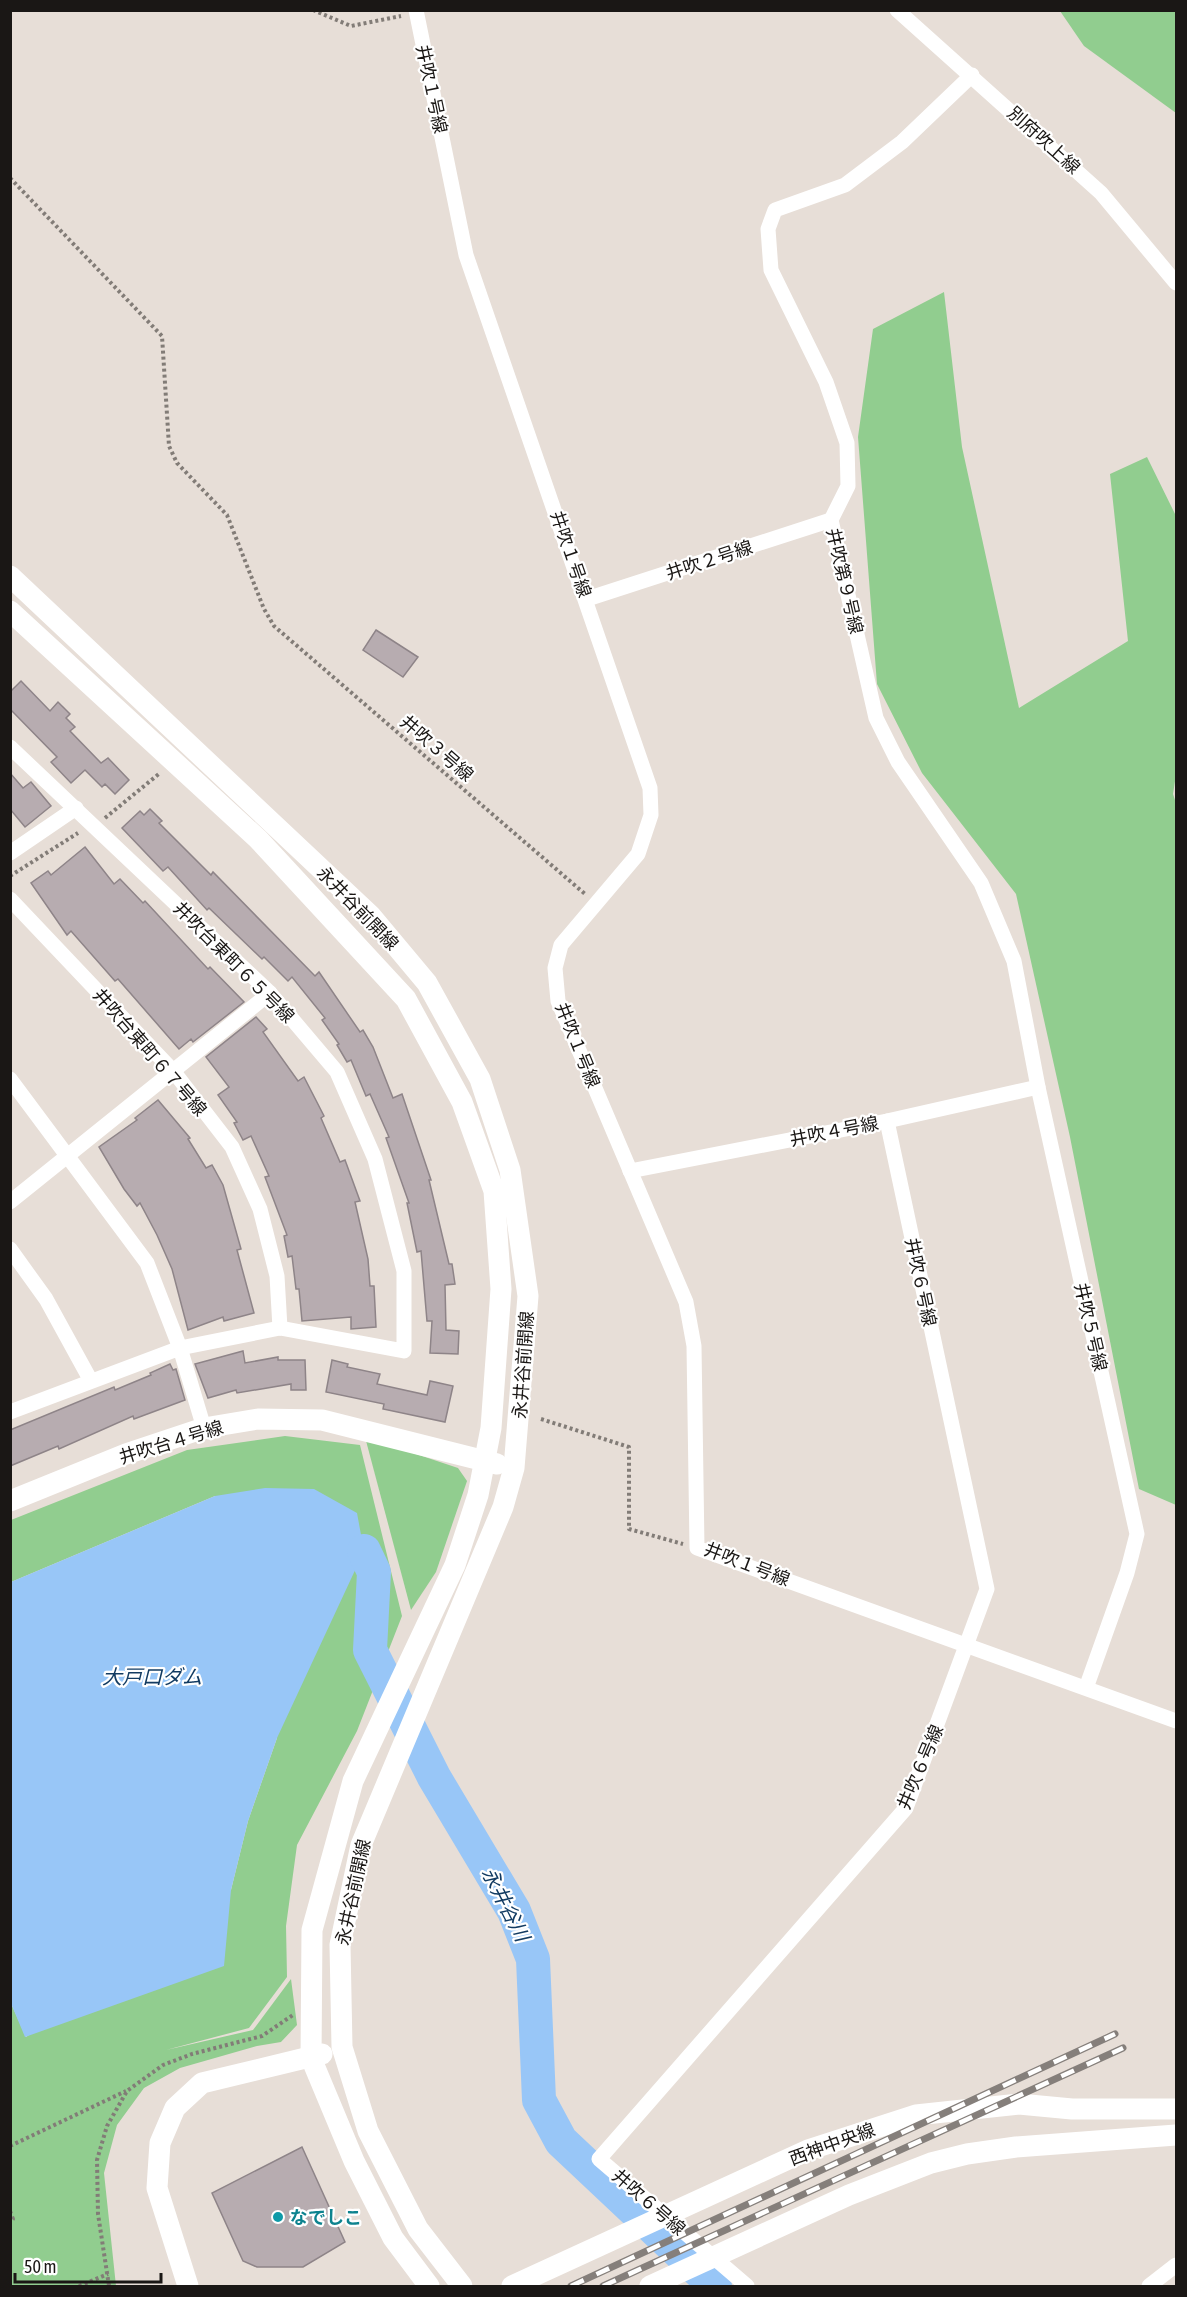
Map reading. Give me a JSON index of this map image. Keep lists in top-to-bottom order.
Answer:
{
  "streets": {
    "street": [
      "井吹１号線",
      "別府吹上線",
      "井吹２号線",
      "井吹第９号線",
      "永井谷前開線",
      "井吹台東町６５号線",
      "井吹台東町６７号線",
      "井吹４号線",
      "井吹６号線",
      "井吹５号線",
      "井吹台４号線",
      "西神中央線"
    ],
    "path": ["井吹３号線"]
  },
  "crossings": [
    ["井吹１号線", "井吹２号線"],
    ["井吹１号線", "井吹３号線"],
    ["井吹１号線", "井吹４号線"],
    ["井吹１号線", "井吹６号線"],
    ["井吹１号線", "井吹５号線"],
    ["別府吹上線", "井吹第９号線"],
    ["井吹２号線", "井吹第９号線"],
    ["井吹第９号線", "井吹５号線"],
    ["永井谷前開線", "井吹台４号線"],
    ["井吹台東町６５号線", "井吹台東町６７号線"],
    ["井吹４号線", "井吹６号線"],
    ["井吹４号線", "井吹５号線"]
  ],
  "water": ["大戸口ダム", "永井谷川"],
  "places": ["なでしこ"],
  "scale_bar": "50 m"
}
